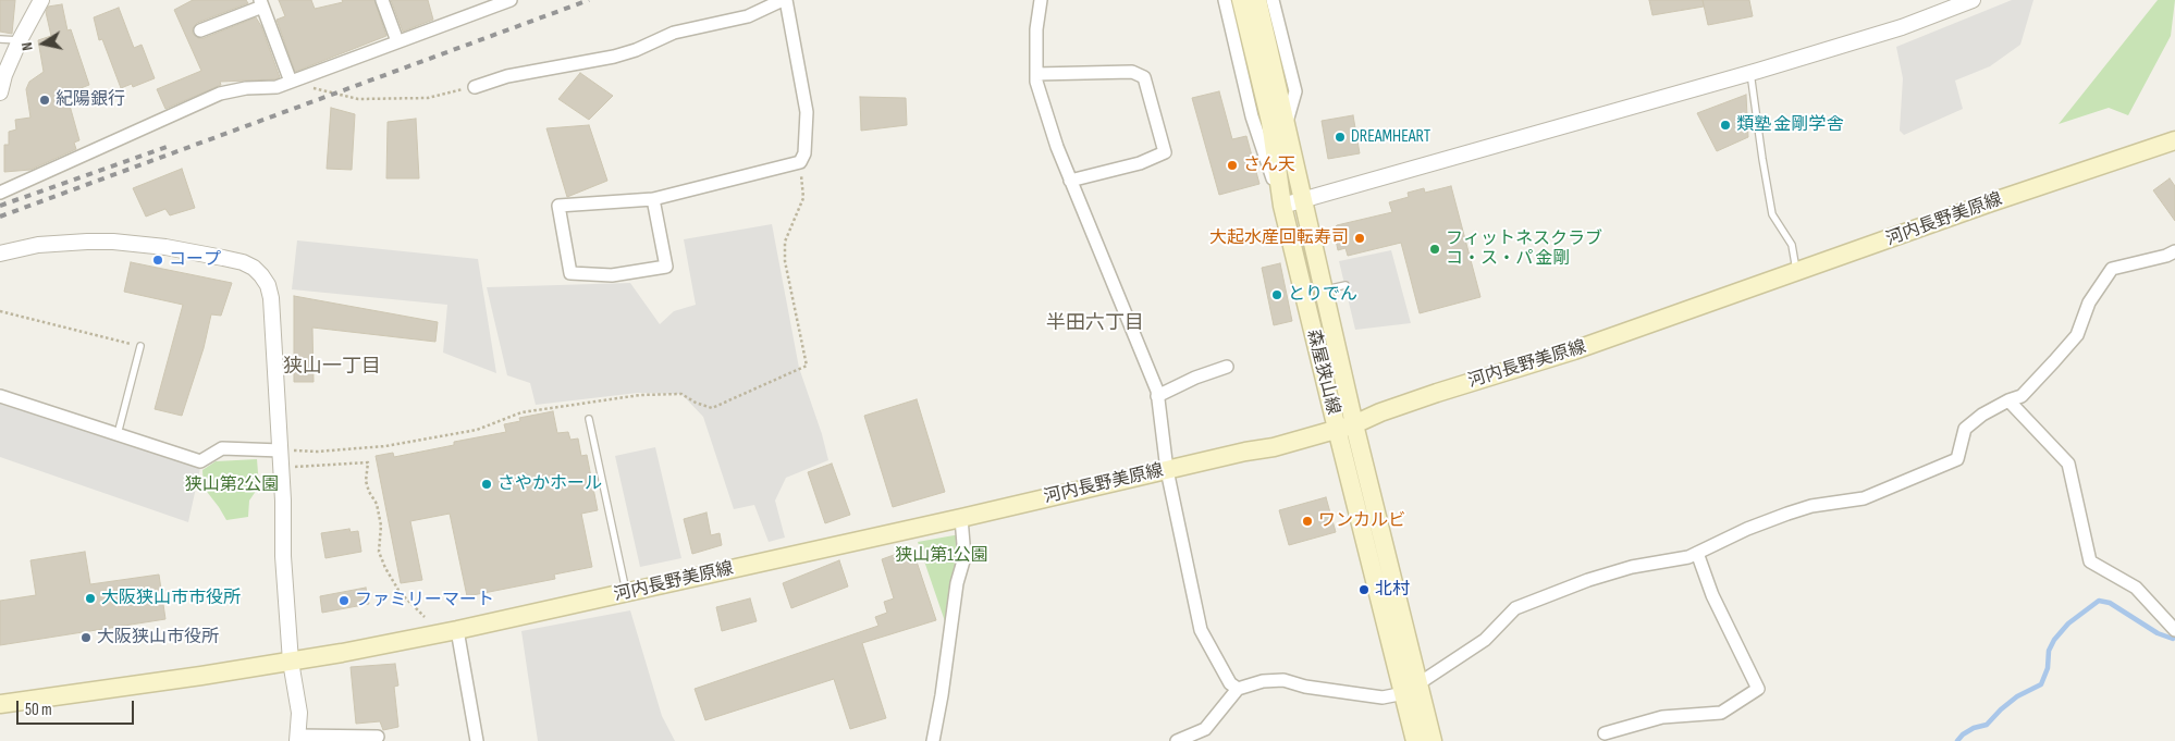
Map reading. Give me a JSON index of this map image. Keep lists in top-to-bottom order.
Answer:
{
  "streets": {
    "main road": ["河内長野美原線", "森屋狭山線"]
  },
  "crossings": [
    ["河内長野美原線", "森屋狭山線"]
  ],
  "districts": ["半田六丁目", "狭山一丁目"],
  "parks": ["狭山第2公園", "狭山第1公園"],
  "places": [
    "紀陽銀行",
    "類塾 金剛学舎",
    "DREAMHEART",
    "さん天",
    "大起水産回転寿司",
    "フィットネスクラブ コ・ス・パ 金剛",
    "コープ",
    "とりでん",
    "さやかホール",
    "ワンカルビ",
    "北村",
    "大阪狭山市市役所",
    "ファミリーマート",
    "大阪狭山市役所"
  ],
  "scale_bar": "50 m",
  "north": "left"
}
